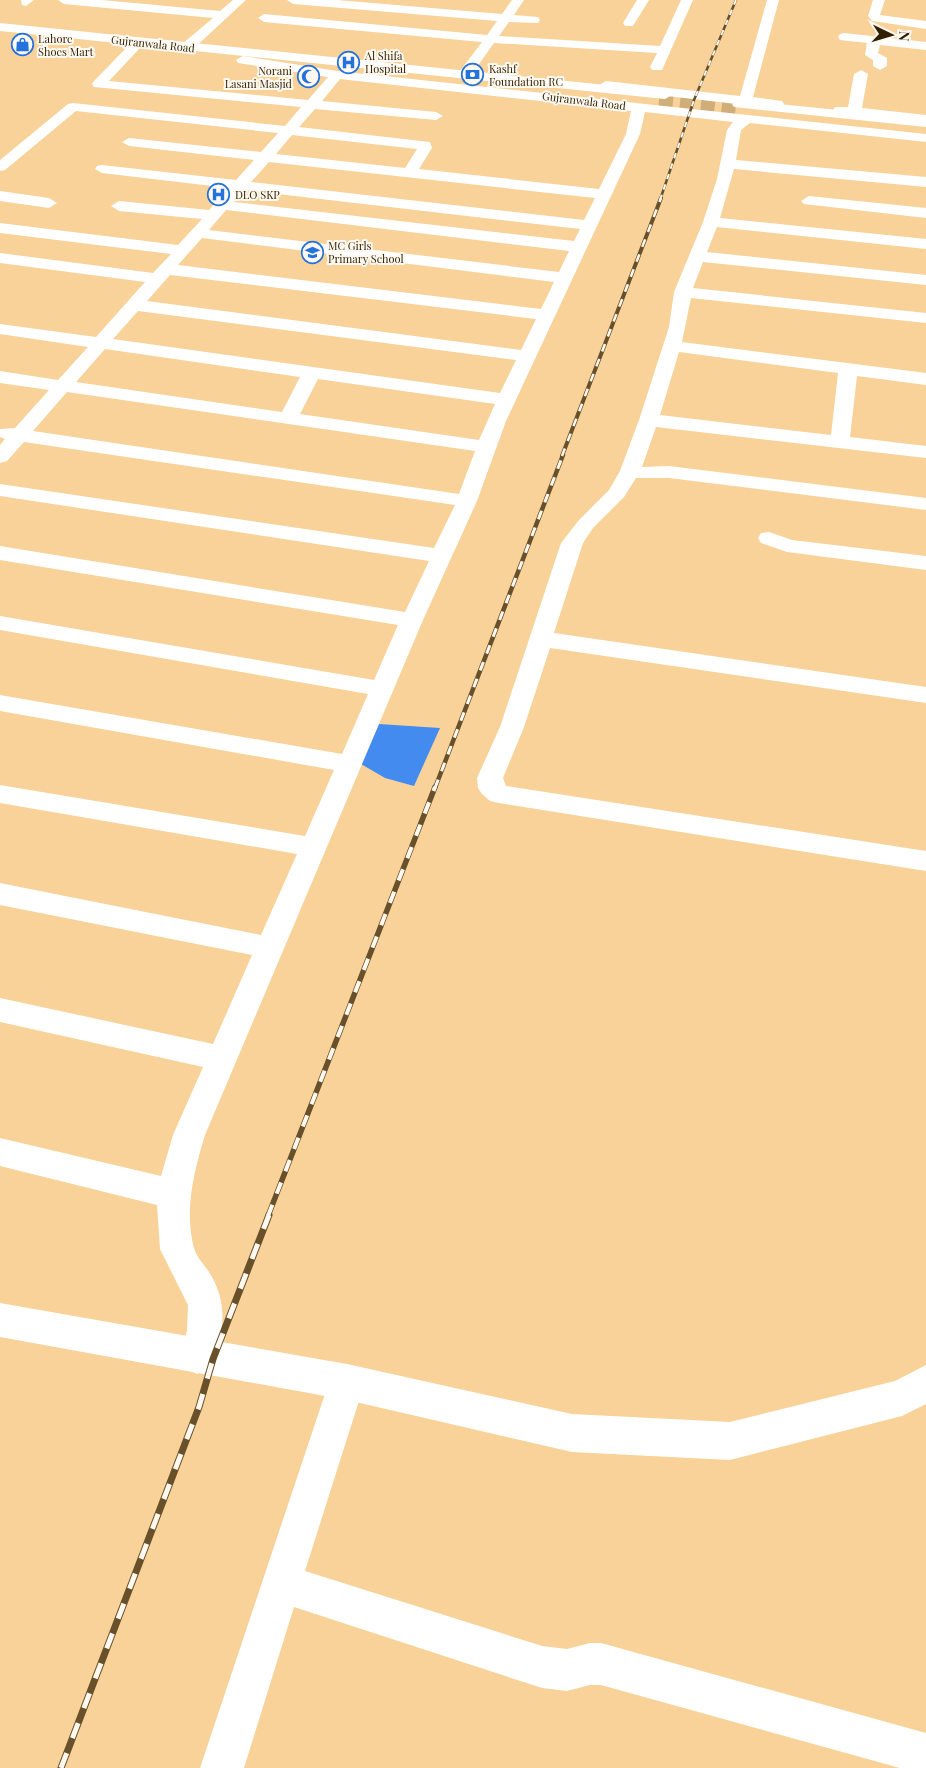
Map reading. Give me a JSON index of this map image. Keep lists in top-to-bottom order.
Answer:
{
  "streets": {
    "main road": ["Gujranwala Road"]
  },
  "places": {
    "shop": ["Lahore Shoes Mart"],
    "hospital": ["Al Shifa Hospital", "DLO SKP"],
    "bank": ["Kashf Foundation RC"],
    "mosque": ["Norani Lasani Masjid"],
    "school or university": ["MC Girls Primary School"]
  },
  "north": "right"
}
